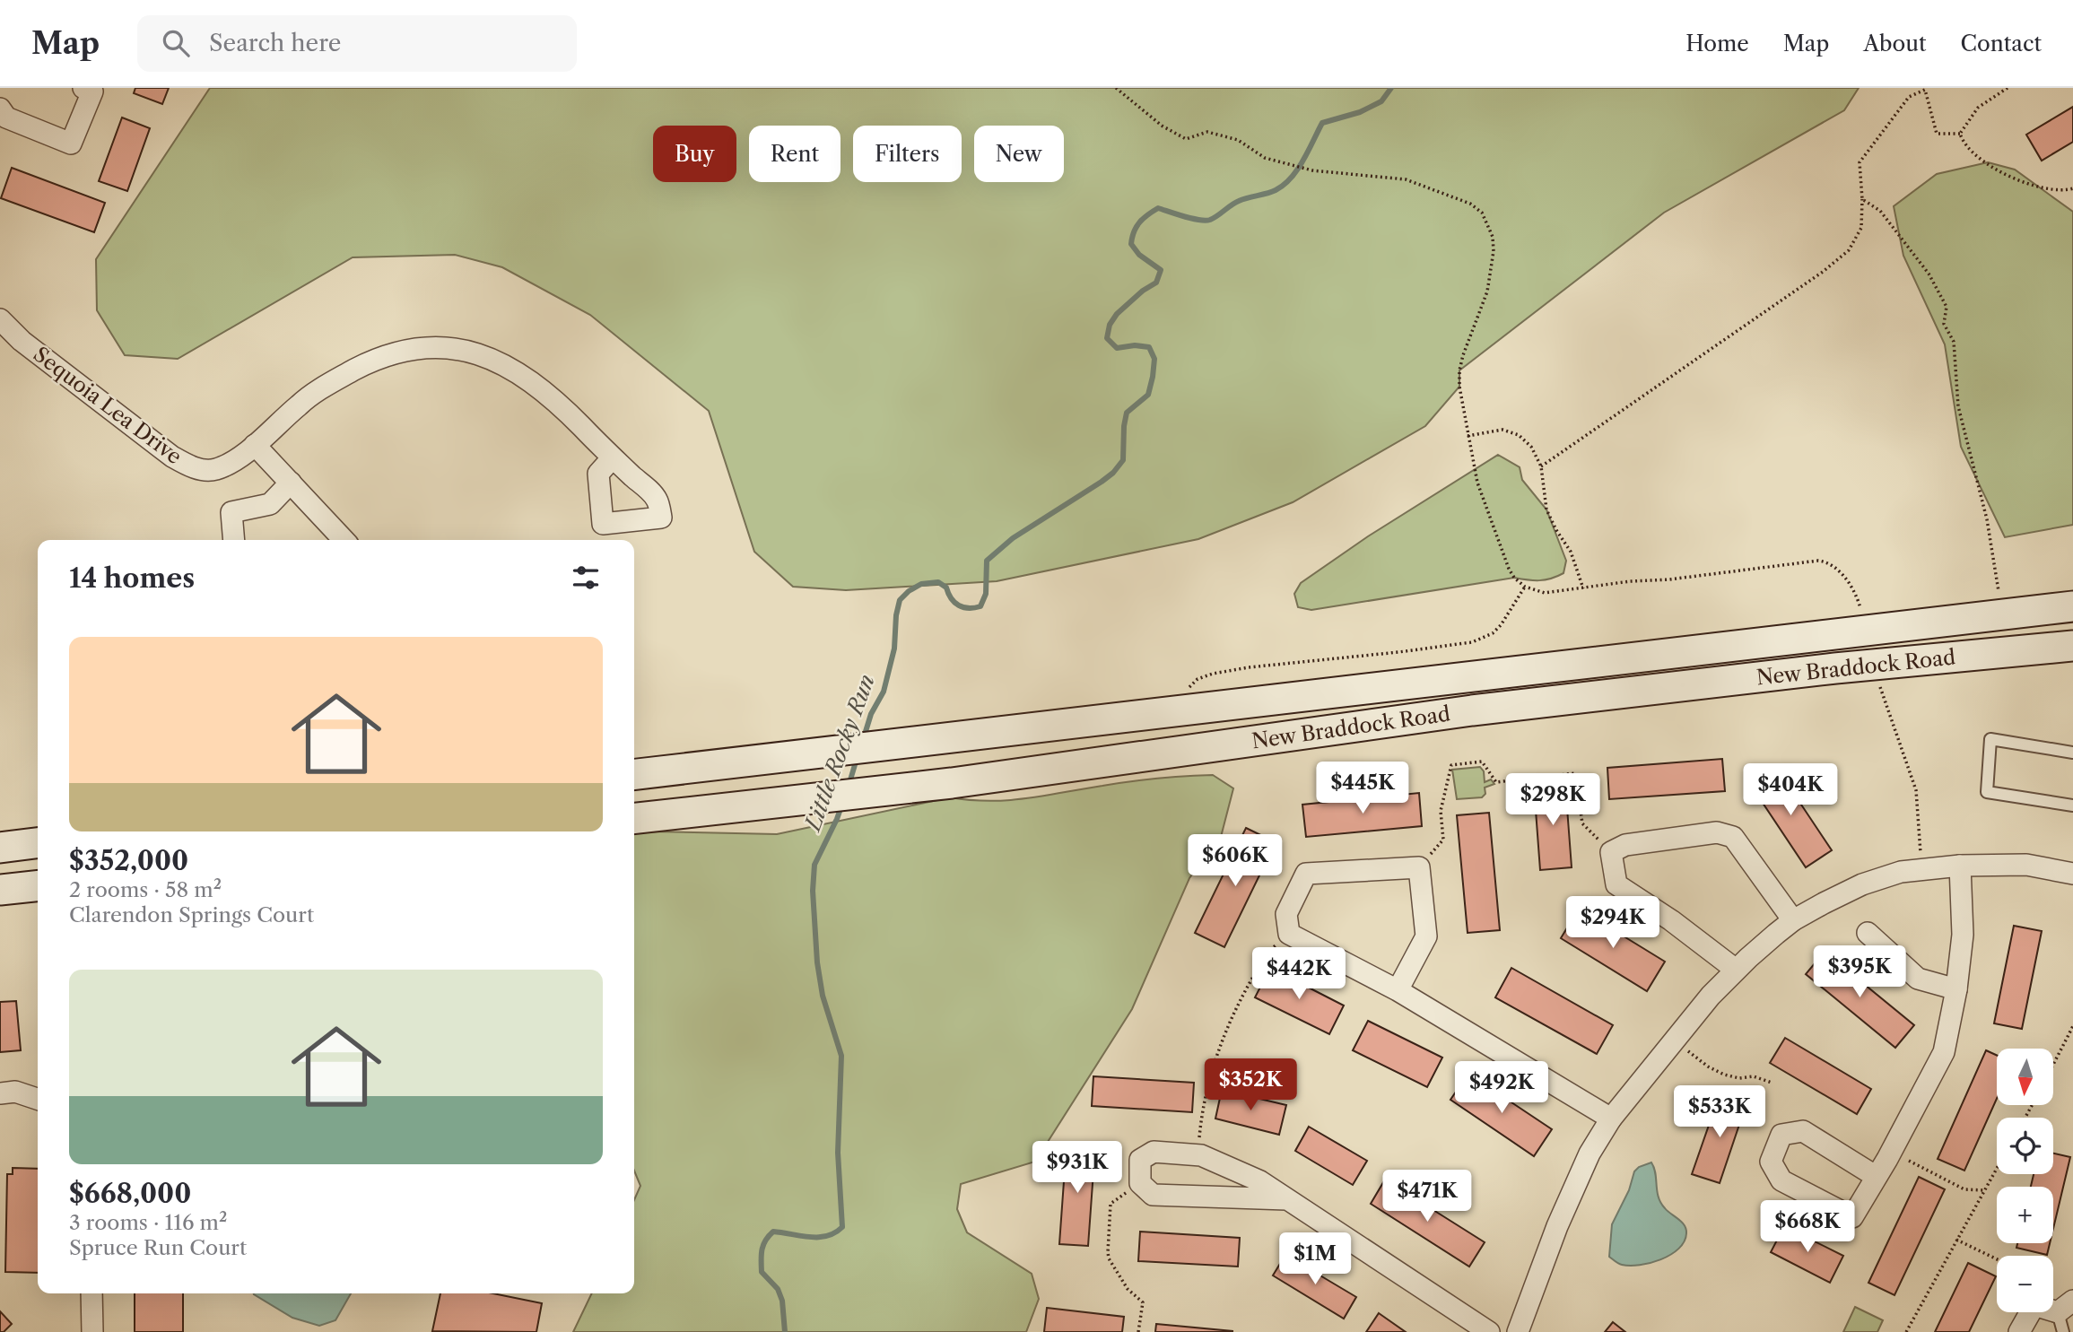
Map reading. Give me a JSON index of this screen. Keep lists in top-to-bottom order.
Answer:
{
  "streets": {
    "main road": ["New Braddock Road"],
    "street": ["Sequoia Lea Drive"]
  },
  "water": ["Little Rocky Run"],
  "north": "bottom",
  "page": {
    "header": "Map",
    "search": "Search here",
    "nav": [
      "Home",
      "Map",
      "About",
      "Contact"
    ],
    "chip": [
      "Buy",
      "Rent",
      "Filters",
      "New"
    ],
    "heading": "14 homes",
    "list": [
      {
        "name": "$352,000",
        "note": "2 rooms · 58 m² · Clarendon Springs Court"
      },
      {
        "name": "$668,000",
        "note": "3 rooms · 116 m² · Spruce Run Court"
      }
    ],
    "price": [
      "$445K",
      "$404K",
      "$298K",
      "$606K",
      "$294K",
      "$395K",
      "$442K",
      "$352K",
      "$492K",
      "$533K",
      "$931K",
      "$471K",
      "$668K",
      "$1M"
    ],
    "map_buttons": ["+", "−"]
  }
}
